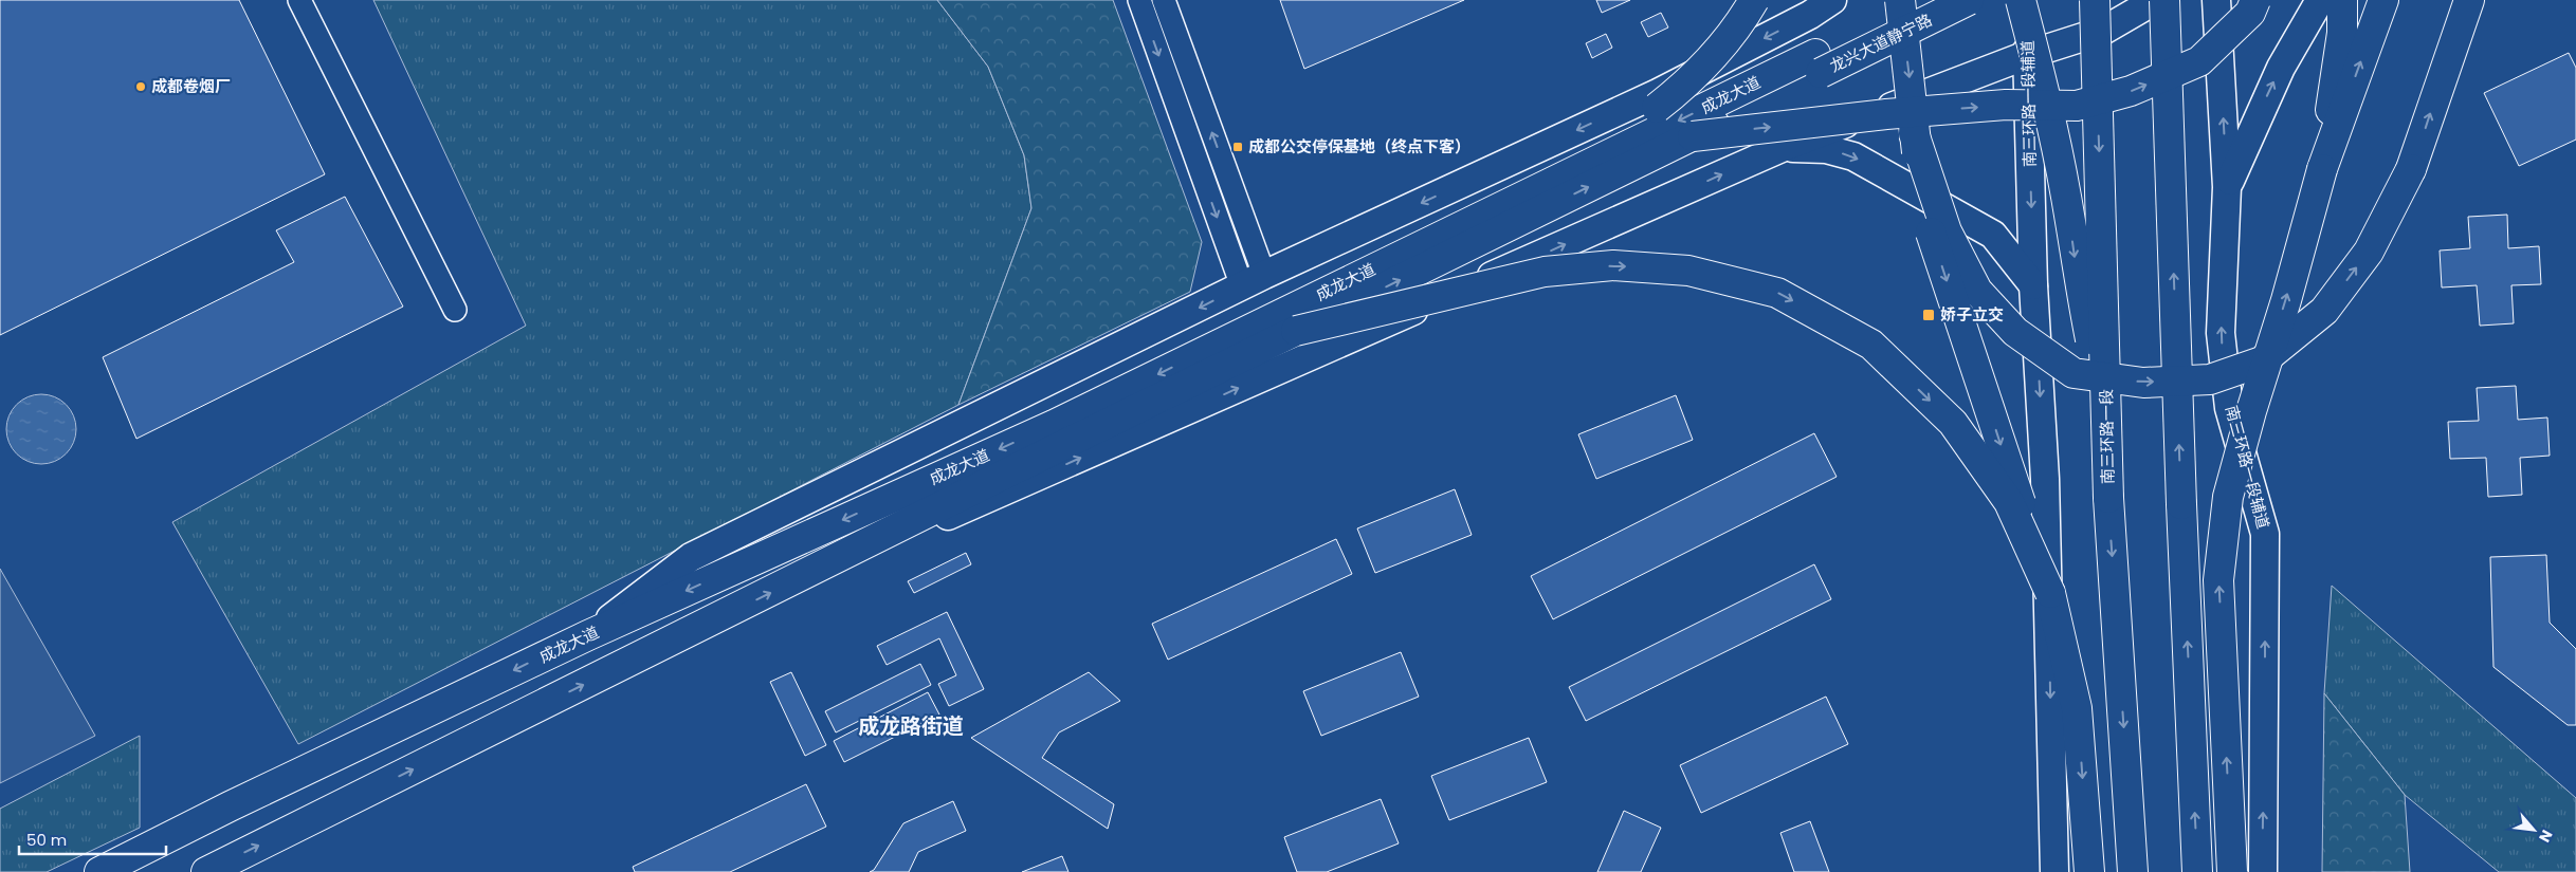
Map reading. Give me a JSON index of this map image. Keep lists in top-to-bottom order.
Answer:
{
  "streets": {
    "highway": ["龙兴大道静宁路", "成龙大道", "南三环路一段"],
    "main road": ["南三环路一段辅道"]
  },
  "crossings": [
    ["龙兴大道静宁路", "成龙大道"]
  ],
  "districts": ["成龙路街道"],
  "places": {
    "other": ["成都卷烟厂"],
    "transit": ["成都公交停保基地（终点下客）", "娇子立交"]
  },
  "scale_bar": "50 m",
  "north": "bottom right"
}
